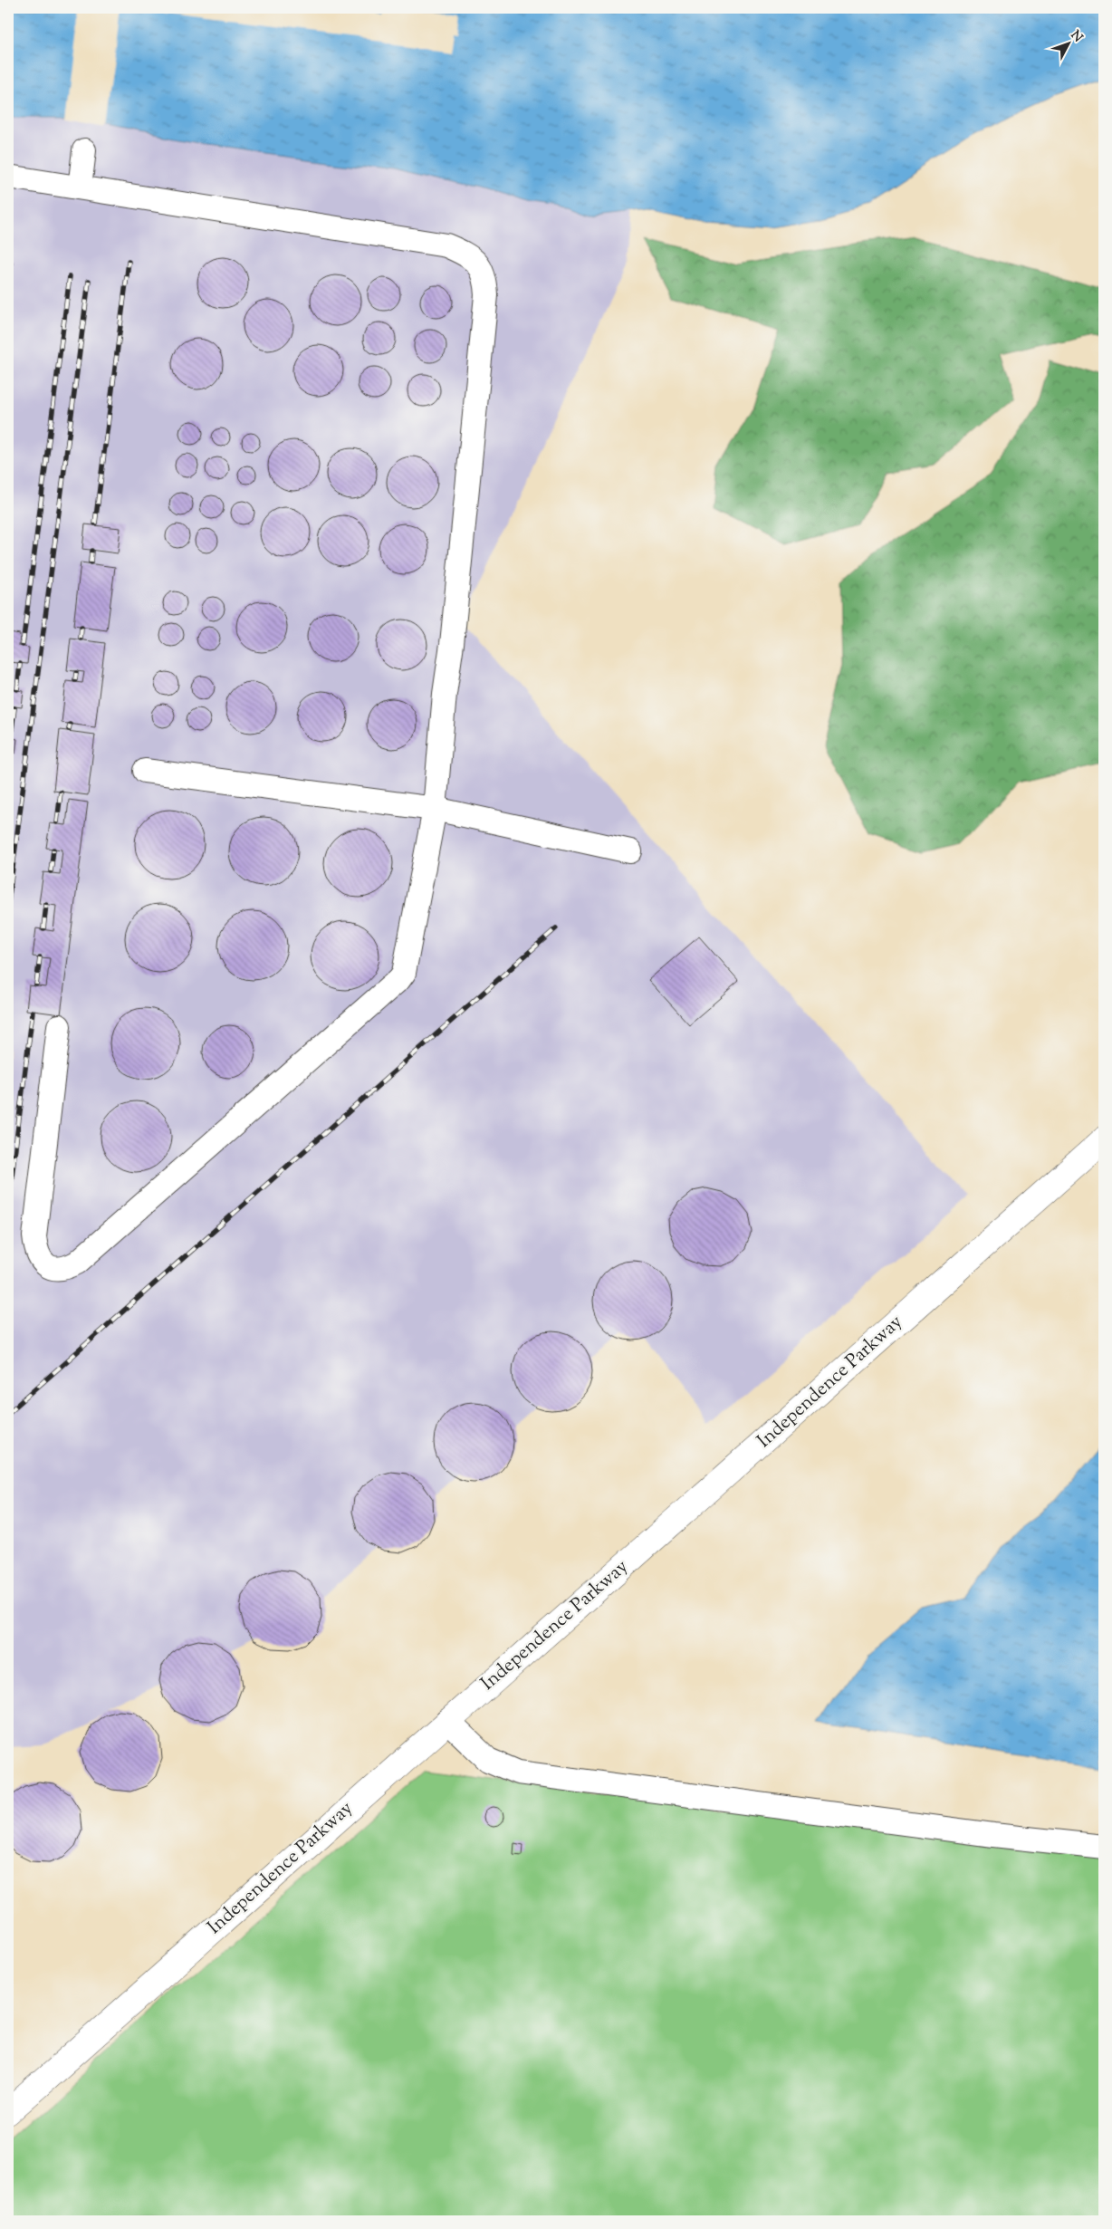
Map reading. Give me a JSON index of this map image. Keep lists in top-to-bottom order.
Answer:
{
  "streets": {
    "main road": ["Independence Parkway"]
  },
  "north": "top right"
}
